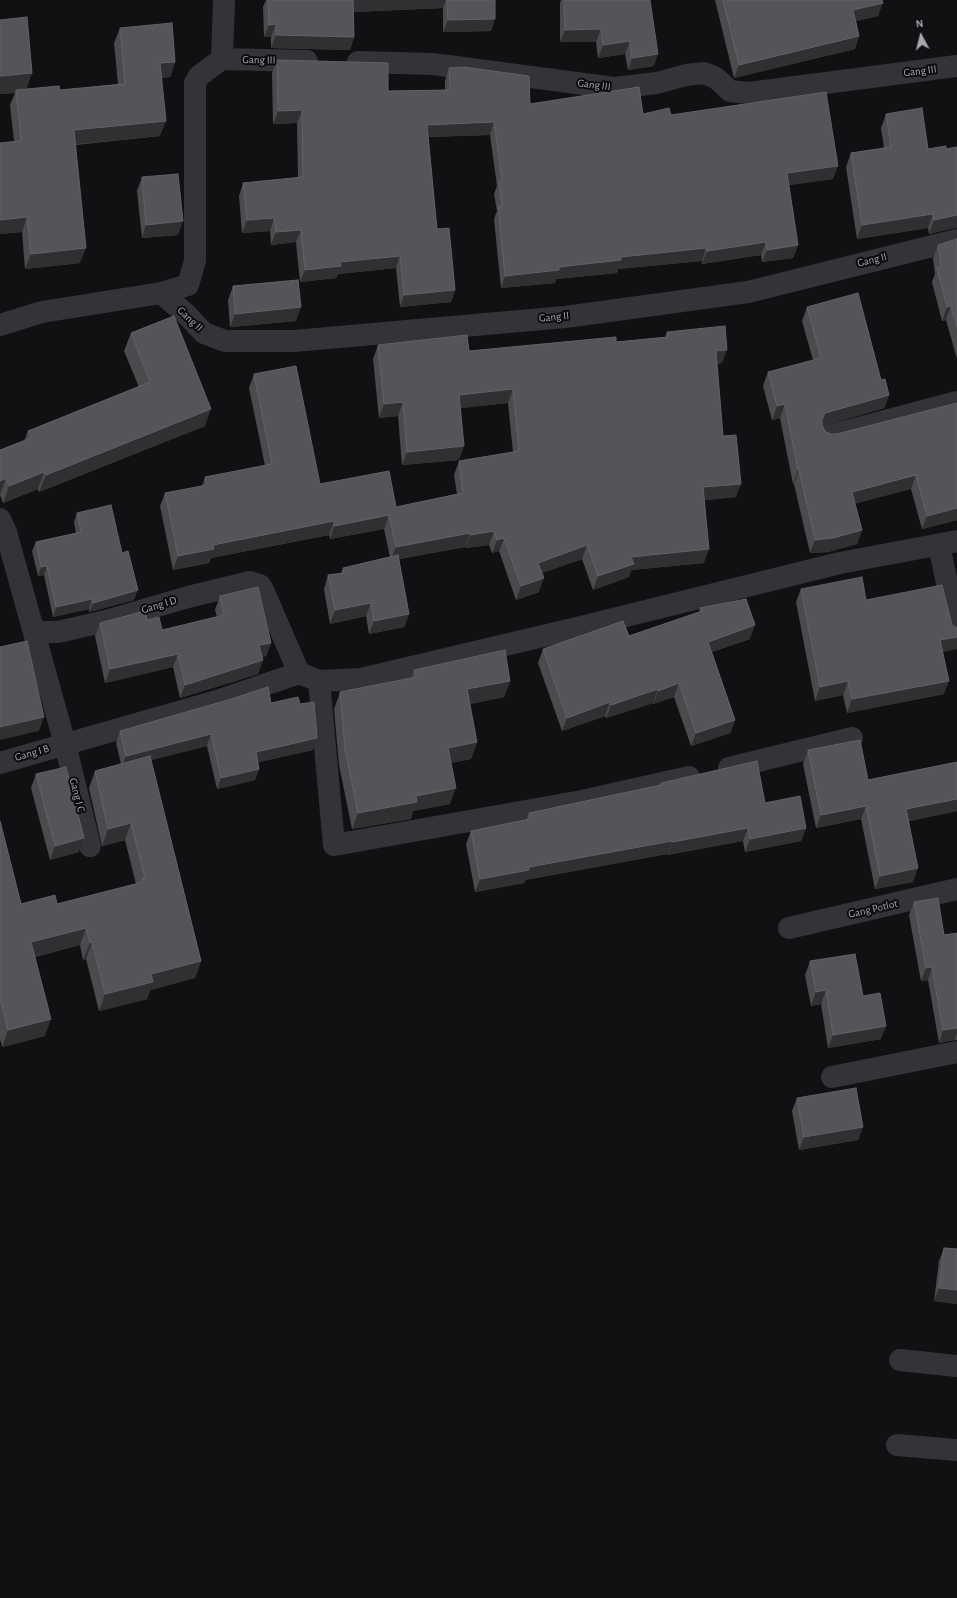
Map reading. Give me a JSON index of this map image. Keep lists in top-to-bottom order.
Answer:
{
  "streets": {
    "street": [
      "Gang III",
      "Gang II",
      "Gang I D",
      "Gang I B",
      "Gang I C",
      "Gang Potlot"
    ]
  },
  "crossings": [
    ["Gang I D", "Gang I B"],
    ["Gang I D", "Gang I C"],
    ["Gang I B", "Gang I C"]
  ],
  "north": "top"
}
